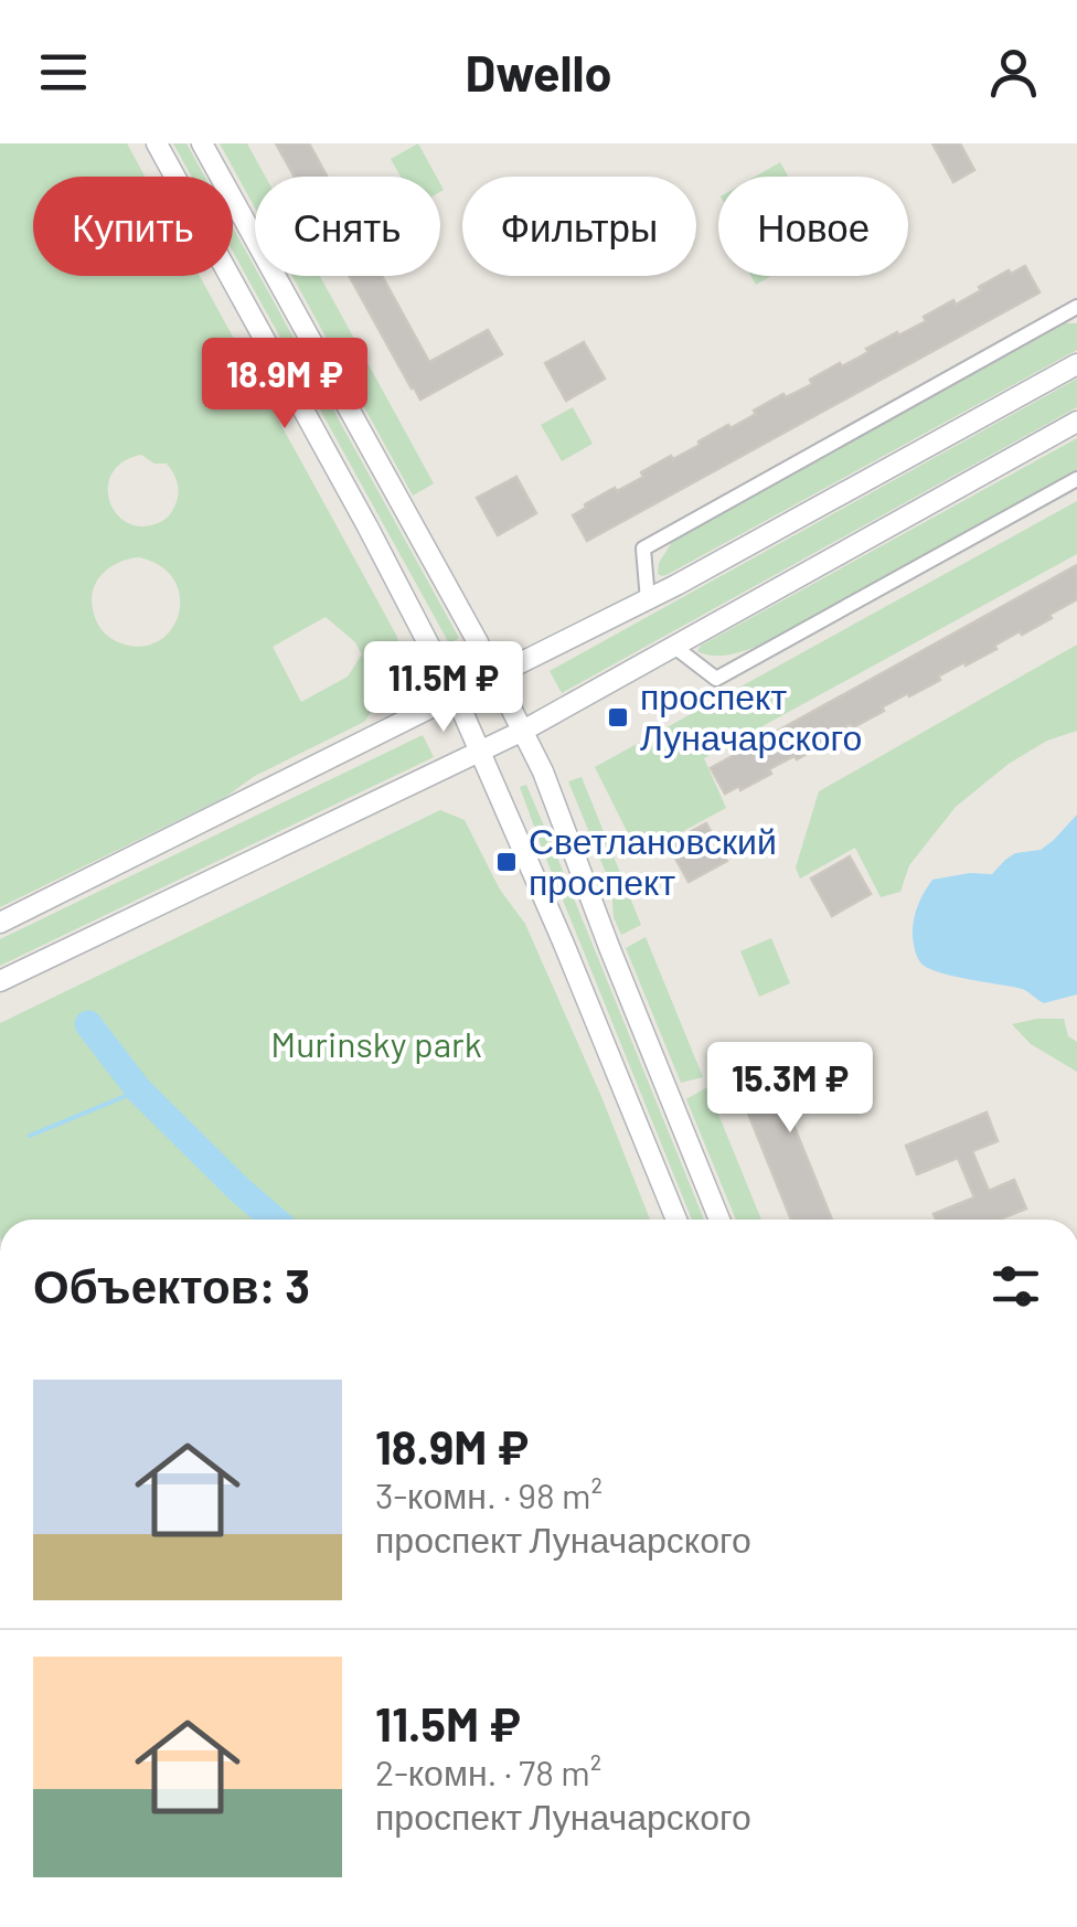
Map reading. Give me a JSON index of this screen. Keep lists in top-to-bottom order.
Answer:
{
  "parks": ["Murinsky park"],
  "places": {
    "transit": ["проспект Луначарского", "Светлановский проспект"]
  },
  "page": {
    "header": "Dwello",
    "chip": [
      "Купить",
      "Снять",
      "Фильтры",
      "Новое"
    ],
    "price": ["18.9M ₽", "11.5M ₽", "15.3M ₽"],
    "heading": "Объектов: 3",
    "list": [
      {
        "name": "18.9M ₽",
        "note": "3-комн. · 98 m² · проспект Луначарского"
      },
      {
        "name": "11.5M ₽",
        "note": "2-комн. · 78 m² · проспект Луначарского"
      }
    ]
  }
}
